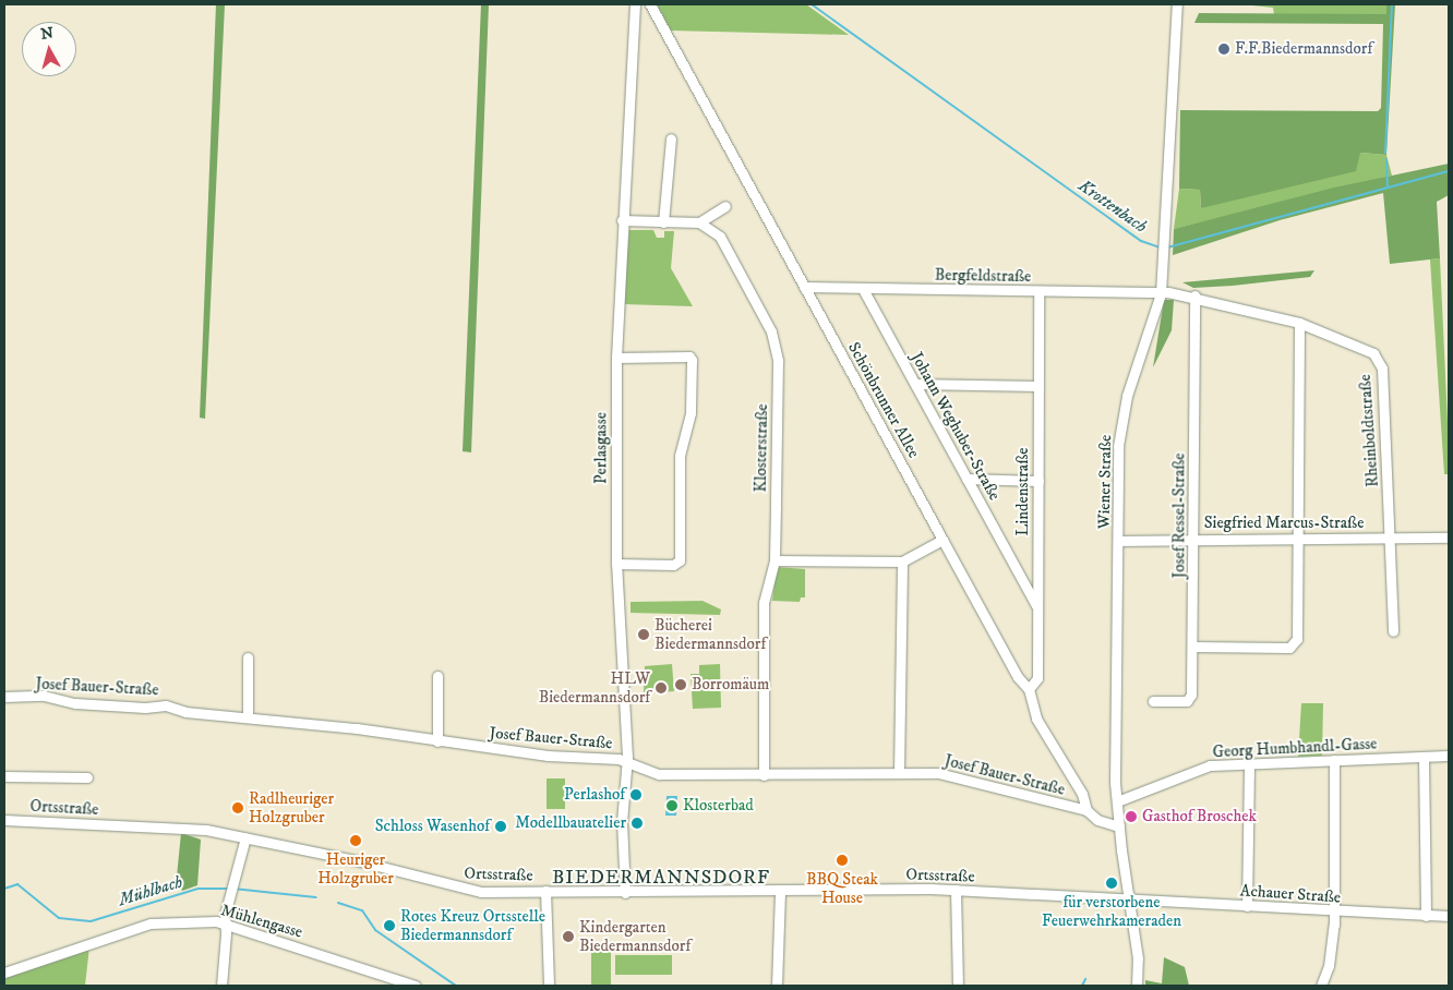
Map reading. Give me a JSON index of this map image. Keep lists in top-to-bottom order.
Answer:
{
  "streets": {
    "street": [
      "Bergfeldstraße",
      "Schönbrunner Allee",
      "Johann Weghuber-Straße",
      "Rheinboldtstraße",
      "Perlasgasse",
      "Klosterstraße",
      "Wiener Straße",
      "Lindenstraße",
      "Josef Ressel-Straße",
      "Siegfried Marcus-Straße",
      "Josef Bauer-Straße",
      "Georg Humbhandl-Gasse",
      "Ortsstraße",
      "Achauer Straße",
      "Mühlengasse"
    ]
  },
  "crossings": [
    ["Bergfeldstraße", "Schönbrunner Allee"],
    ["Bergfeldstraße", "Johann Weghuber-Straße"],
    ["Bergfeldstraße", "Rheinboldtstraße"],
    ["Bergfeldstraße", "Wiener Straße"],
    ["Bergfeldstraße", "Lindenstraße"],
    ["Schönbrunner Allee", "Lindenstraße"],
    ["Schönbrunner Allee", "Josef Bauer-Straße"],
    ["Johann Weghuber-Straße", "Lindenstraße"],
    ["Rheinboldtstraße", "Wiener Straße"],
    ["Rheinboldtstraße", "Josef Ressel-Straße"],
    ["Rheinboldtstraße", "Siegfried Marcus-Straße"],
    ["Perlasgasse", "Josef Bauer-Straße"],
    ["Perlasgasse", "Ortsstraße"],
    ["Klosterstraße", "Josef Bauer-Straße"],
    ["Wiener Straße", "Siegfried Marcus-Straße"],
    ["Wiener Straße", "Josef Bauer-Straße"],
    ["Wiener Straße", "Georg Humbhandl-Gasse"],
    ["Wiener Straße", "Ortsstraße"],
    ["Wiener Straße", "Achauer Straße"],
    ["Josef Ressel-Straße", "Siegfried Marcus-Straße"],
    ["Ortsstraße", "Achauer Straße"]
  ],
  "districts": ["BIEDERMANNSDORF"],
  "water": ["Krottenbach", "Mühlbach"],
  "places": [
    "F.F.Biedermannsdorf",
    "Bücherei Biedermannsdorf",
    "Borromäum",
    "HLW Biedermannsdorf",
    "Perlashof",
    "Klosterbad",
    "Radlheuriger Holzgruber",
    "Gasthof Broschek",
    "Modellbauatelier",
    "Schloss Wasenhof",
    "Heuriger Holzgruber",
    "BBQ Steak House",
    "für verstorbene Feuerwehrkameraden",
    "Rotes Kreuz Ortsstelle Biedermannsdorf",
    "Kindergarten Biedermannsdorf"
  ],
  "north": "top"
}
